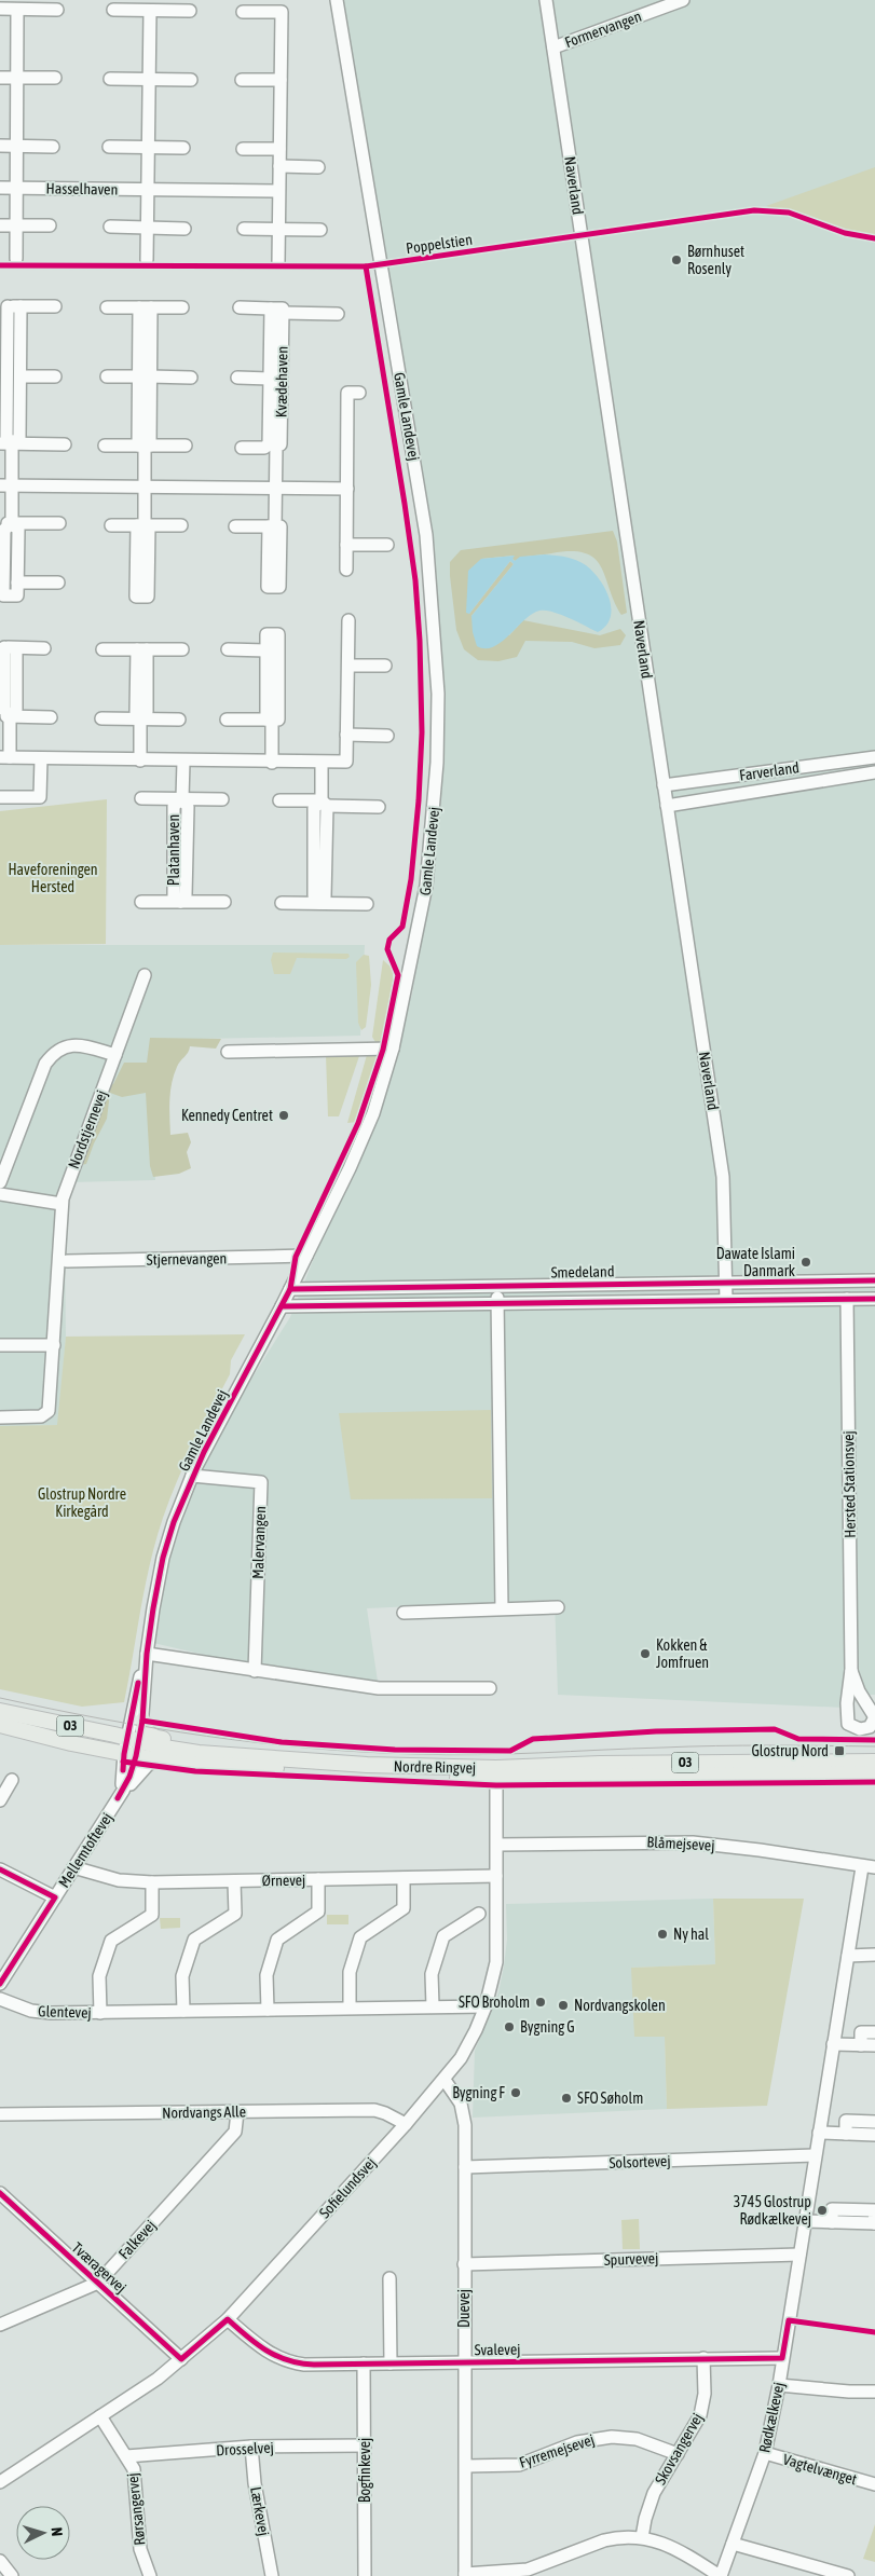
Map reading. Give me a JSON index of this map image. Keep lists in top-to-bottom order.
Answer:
{
  "streets": {
    "main road": ["O3", "Nordre Ringvej"],
    "street": [
      "Formervangen",
      "Naverland",
      "Hasselhaven",
      "Kvædehaven",
      "Gamle Landevej",
      "Farverland",
      "Platanhaven",
      "Nordstjernevej",
      "Stjernevangen",
      "Smedeland",
      "Hersted Stationsvej",
      "Malervangen",
      "Blåmejsevej",
      "Mellemtoftevej",
      "Ørnevej",
      "Glentevej",
      "Nordvangs Alle",
      "Solsortevej",
      "Sofielundsvej",
      "Falkevej",
      "Spurvevej",
      "Tværagervej",
      "Duevej",
      "Svalevej",
      "Rødkælkevej",
      "Drosselvej",
      "Skovsangervej",
      "Fyrremejsevej",
      "Vagtelvænget",
      "Bogfinkevej",
      "Rørsangervej",
      "Lærkevej"
    ],
    "cycle path": ["Poppelstien"]
  },
  "crossings": [
    ["Formervangen", "Naverland"],
    ["Naverland", "Farverland"],
    ["Naverland", "Smedeland"],
    ["Gamle Landevej", "Stjernevangen"],
    ["Gamle Landevej", "Smedeland"],
    ["Gamle Landevej", "Malervangen"],
    ["Gamle Landevej", "Nordre Ringvej"],
    ["Gamle Landevej", "Mellemtoftevej"],
    ["Smedeland", "Hersted Stationsvej"],
    ["Nordre Ringvej", "Mellemtoftevej"],
    ["Nordre Ringvej", "Sofielundsvej"],
    ["Blåmejsevej", "Sofielundsvej"],
    ["Blåmejsevej", "Rødkælkevej"],
    ["Mellemtoftevej", "Ørnevej"],
    ["Ørnevej", "Glentevej"],
    ["Ørnevej", "Sofielundsvej"],
    ["Glentevej", "Sofielundsvej"],
    ["Nordvangs Alle", "Sofielundsvej"],
    ["Nordvangs Alle", "Falkevej"],
    ["Solsortevej", "Duevej"],
    ["Solsortevej", "Rødkælkevej"],
    ["Sofielundsvej", "Tværagervej"],
    ["Sofielundsvej", "Duevej"],
    ["Sofielundsvej", "Svalevej"],
    ["Sofielundsvej", "Rørsangervej"],
    ["Falkevej", "Tværagervej"],
    ["Spurvevej", "Duevej"],
    ["Spurvevej", "Rødkælkevej"],
    ["Duevej", "Svalevej"],
    ["Duevej", "Fyrremejsevej"],
    ["Svalevej", "Rødkælkevej"],
    ["Svalevej", "Skovsangervej"],
    ["Svalevej", "Bogfinkevej"],
    ["Rødkælkevej", "Vagtelvænget"],
    ["Drosselvej", "Bogfinkevej"],
    ["Drosselvej", "Rørsangervej"],
    ["Drosselvej", "Lærkevej"],
    ["Skovsangervej", "Fyrremejsevej"]
  ],
  "parks": ["Haveforeningen Hersted", "Glostrup Nordre Kirkegård"],
  "places": {
    "other": [
      "Børnhuset Rosenly",
      "Kennedy Centret",
      "Dawate Islami Danmark",
      "Kokken & Jomfruen",
      "Ny hal",
      "SFO Broholm",
      "Nordvangskolen",
      "Bygning G",
      "Bygning F",
      "SFO Søholm",
      "3745 Glostrup Rødkælkevej"
    ],
    "transit": ["Glostrup Nord"]
  },
  "north": "right"
}
